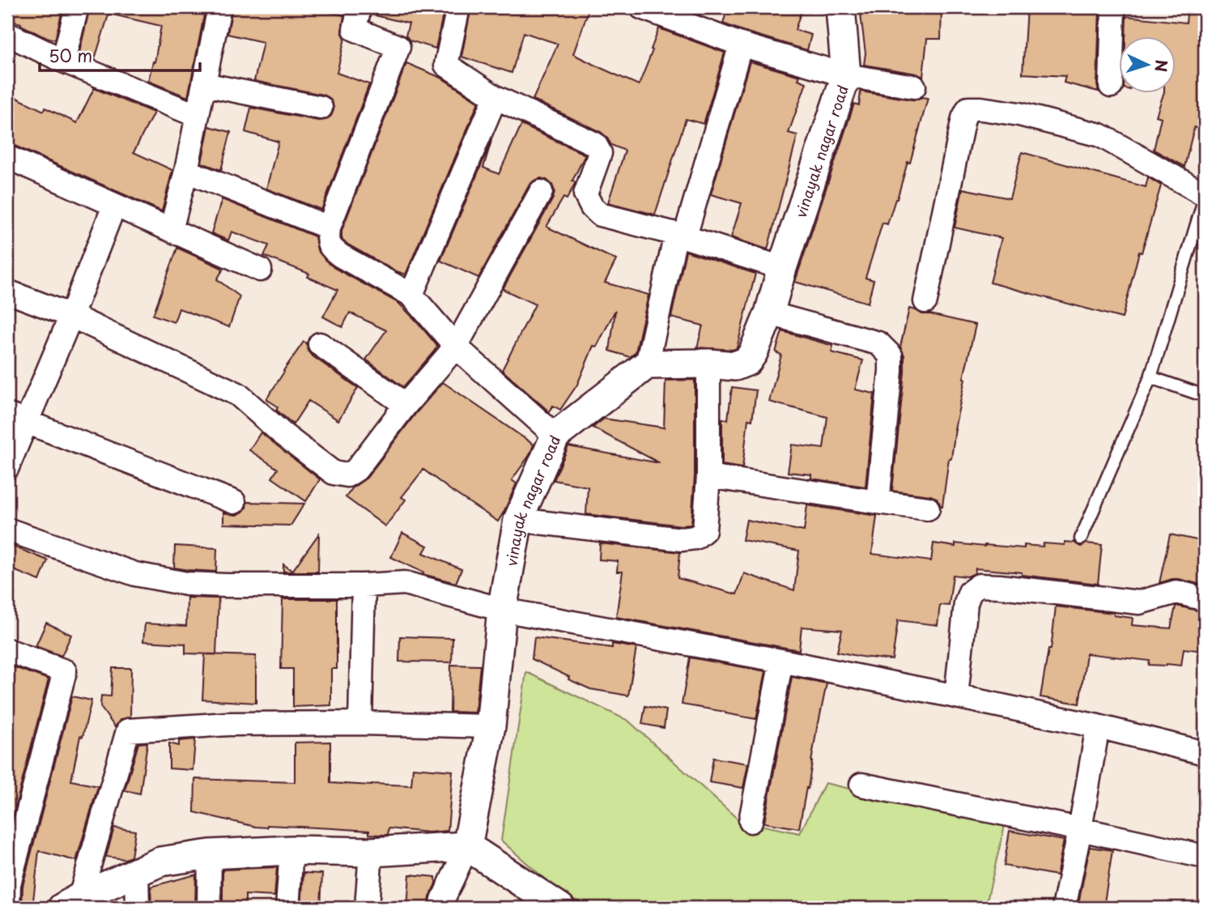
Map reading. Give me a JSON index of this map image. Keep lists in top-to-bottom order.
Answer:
{
  "streets": {
    "street": ["vinayak nagar road"]
  },
  "scale_bar": "50 m",
  "north": "right"
}
